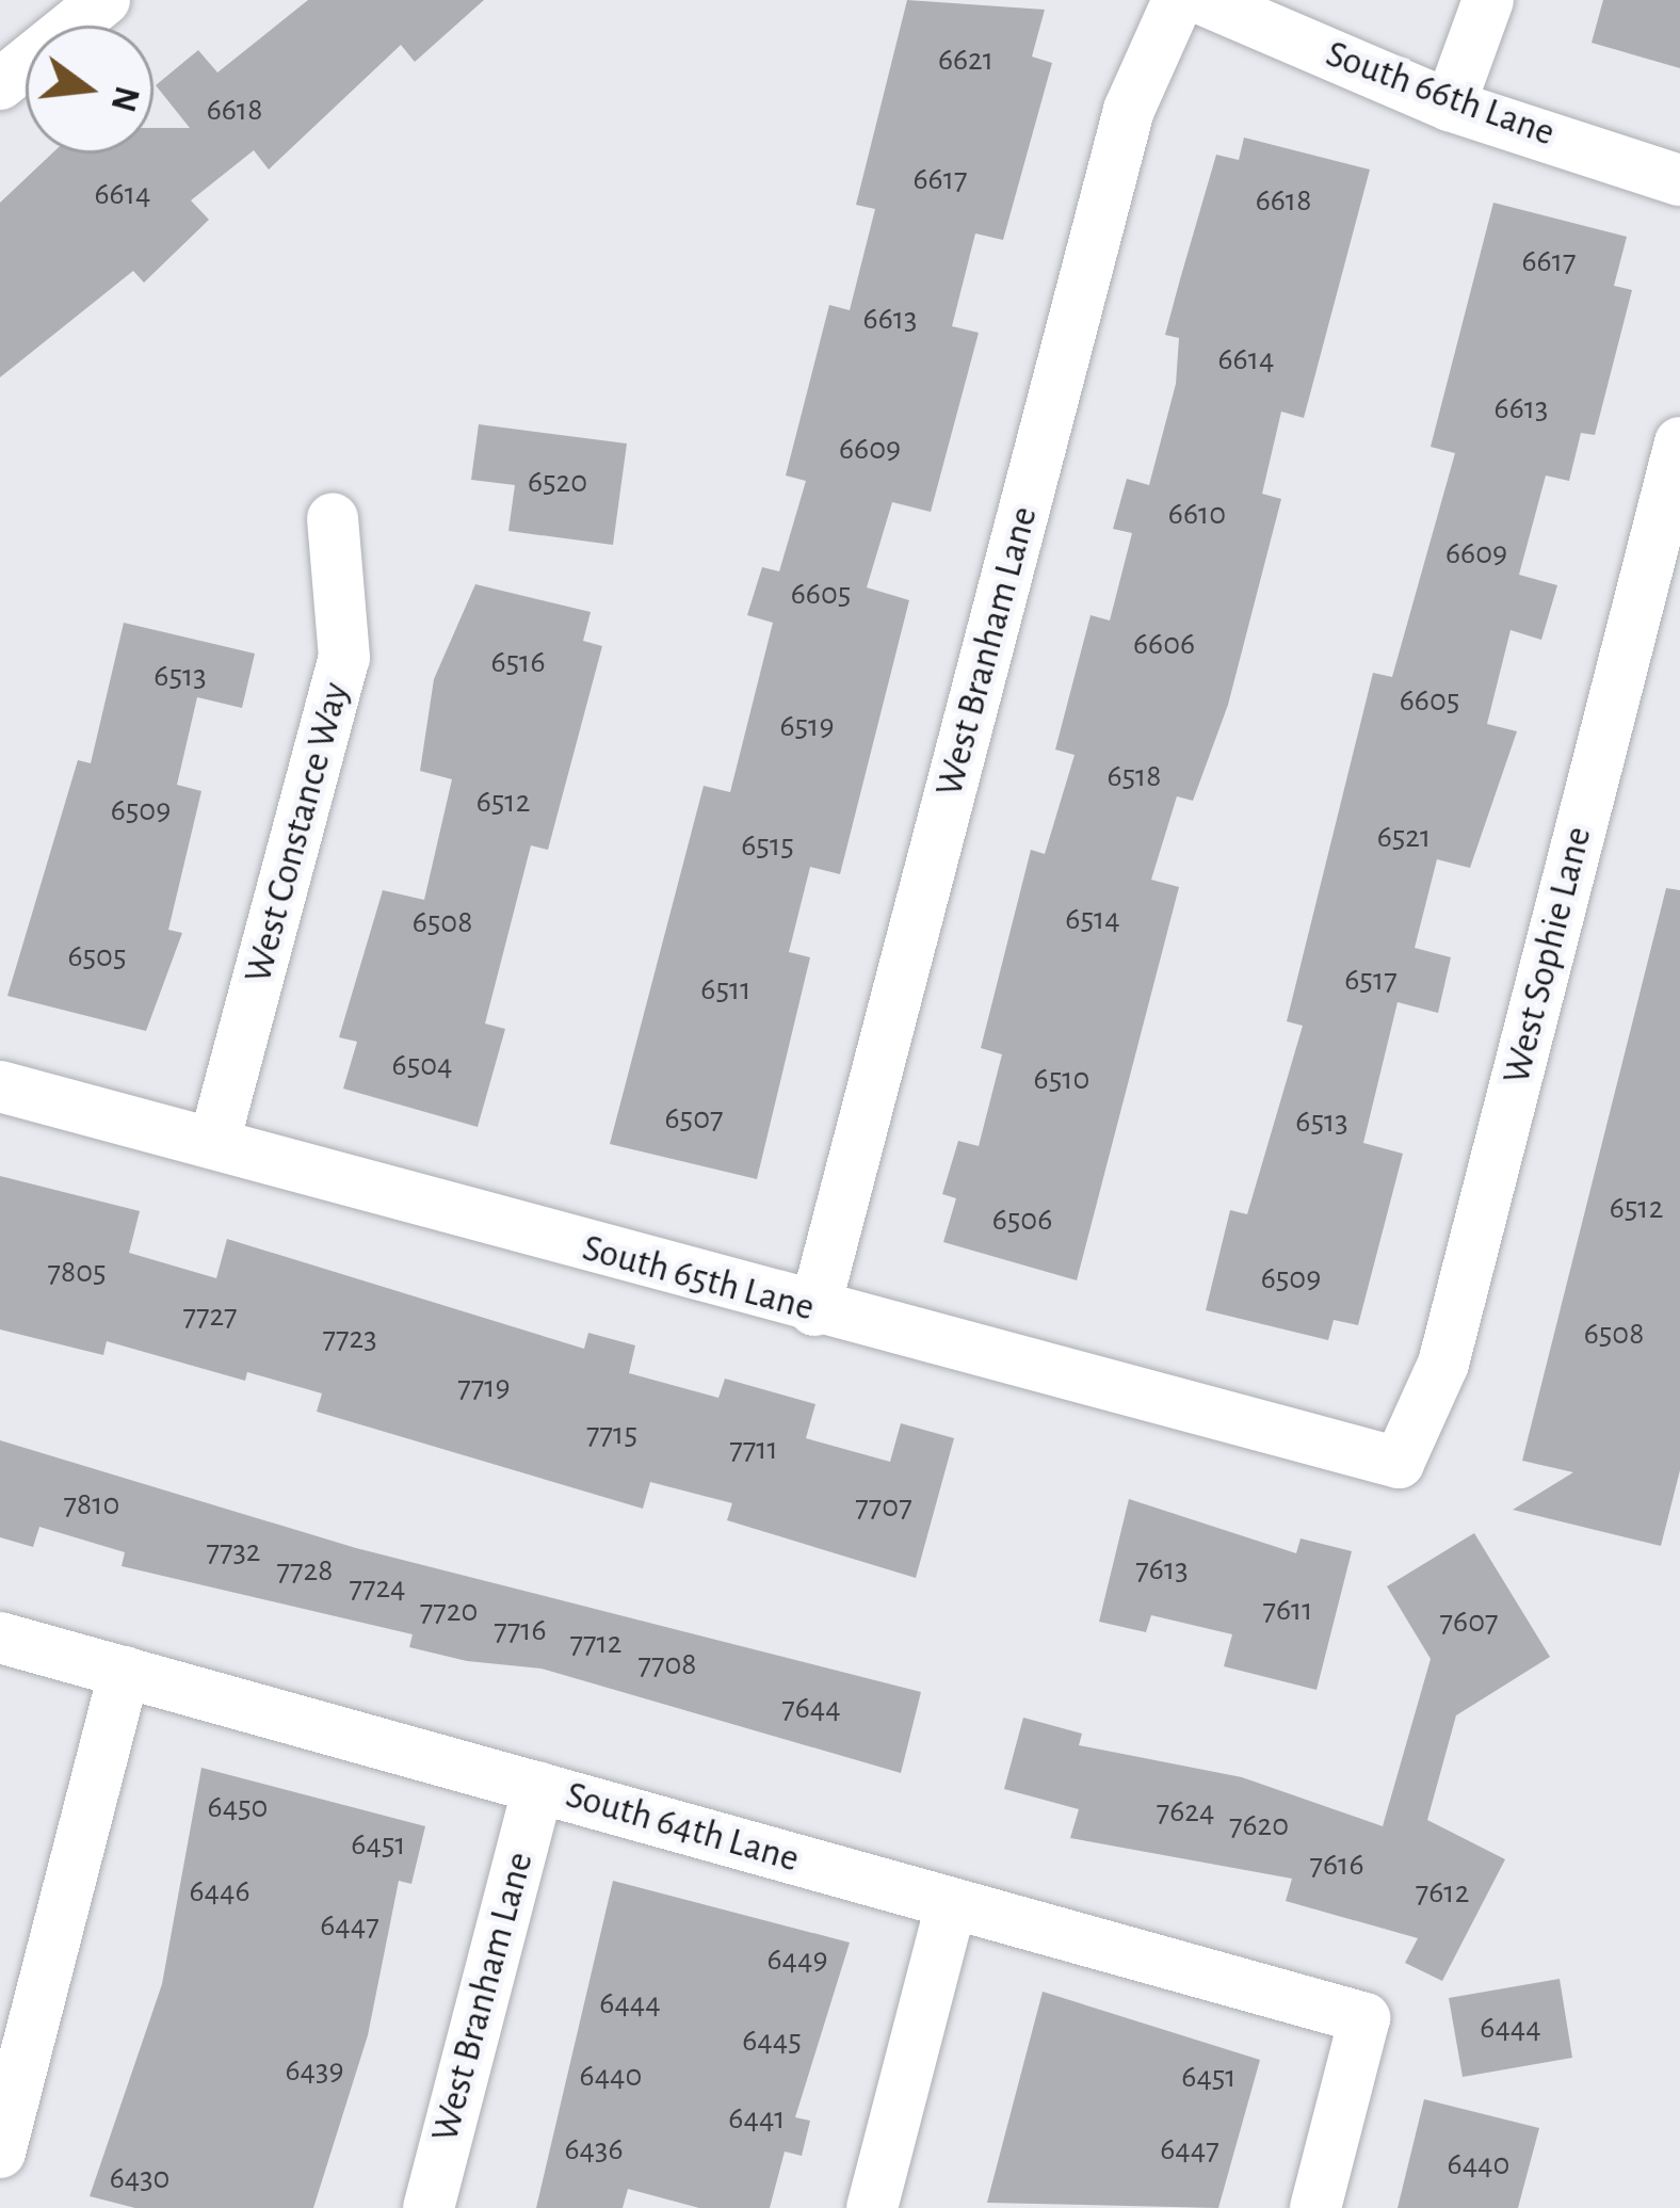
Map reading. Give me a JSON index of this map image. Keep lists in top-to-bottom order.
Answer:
{
  "streets": {
    "street": [
      "South 66th Lane",
      "West Branham Lane",
      "West Constance Way",
      "West Sophie Lane",
      "South 65th Lane",
      "South 64th Lane"
    ]
  },
  "crossings": [
    ["West Branham Lane", "South 65th Lane"],
    ["West Branham Lane", "South 64th Lane"],
    ["West Constance Way", "South 65th Lane"],
    ["West Sophie Lane", "South 65th Lane"]
  ],
  "house_numbers": [
    "6621",
    "6618",
    "6617",
    "6614",
    "6618",
    "6617",
    "6613",
    "6614",
    "6613",
    "6609",
    "6520",
    "6610",
    "6609",
    "6605",
    "6606",
    "6516",
    "6513",
    "6605",
    "6519",
    "6518",
    "6512",
    "6509",
    "6521",
    "6515",
    "6514",
    "6508",
    "6505",
    "6517",
    "6511",
    "6504",
    "6510",
    "6507",
    "6513",
    "6512",
    "6506",
    "7805",
    "6509",
    "7727",
    "6508",
    "7723",
    "7719",
    "7715",
    "7711",
    "7810",
    "7707",
    "7732",
    "7613",
    "7728",
    "7724",
    "7611",
    "7720",
    "7607",
    "7716",
    "7712",
    "7708",
    "7644",
    "6450",
    "7624",
    "7620",
    "6451",
    "7616",
    "6446",
    "7612",
    "6447",
    "6449",
    "6444",
    "6444",
    "6445",
    "6439",
    "6440",
    "6451",
    "6441",
    "6436",
    "6447",
    "6440",
    "6430"
  ],
  "north": "right"
}
